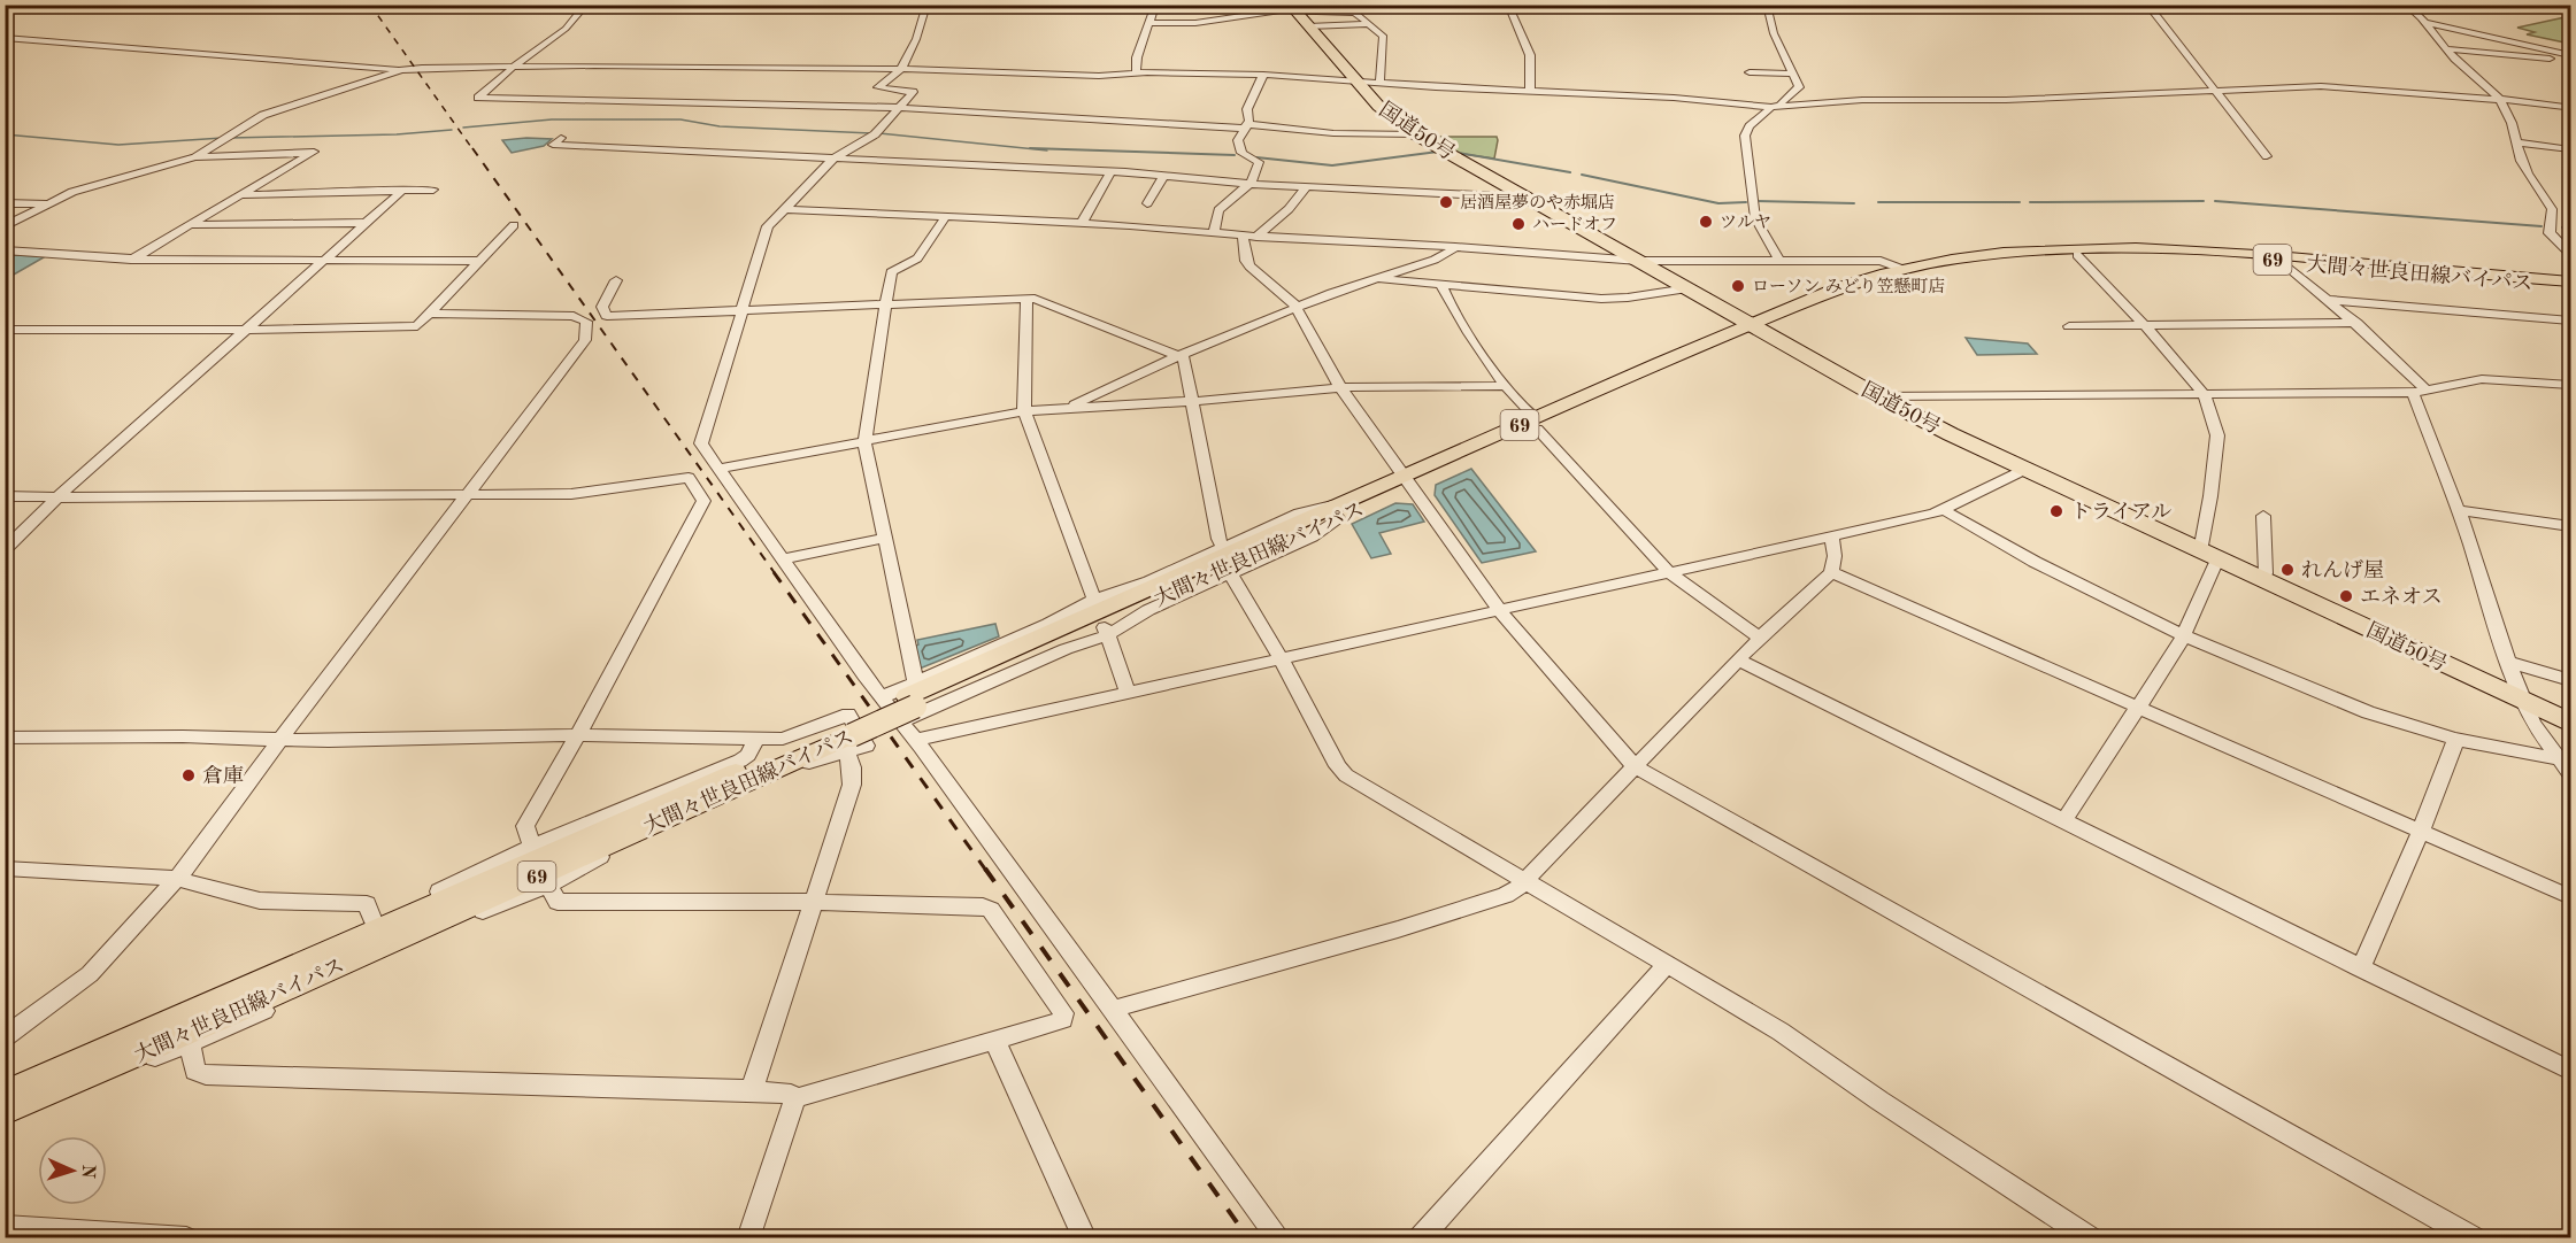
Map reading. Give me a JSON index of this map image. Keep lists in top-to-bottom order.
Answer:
{
  "streets": {
    "highway": ["国道50号"],
    "main road": ["69", "大間々世良田線バイパス"]
  },
  "crossings": [
    ["国道50号", "大間々世良田線バイパス"]
  ],
  "places": [
    "居酒屋夢のや赤堀店",
    "ツルヤ",
    "ハードオフ",
    "ローソン みどり笠懸町店",
    "トライアル",
    "れんげ屋",
    "エネオス",
    "倉庫"
  ],
  "north": "right"
}
